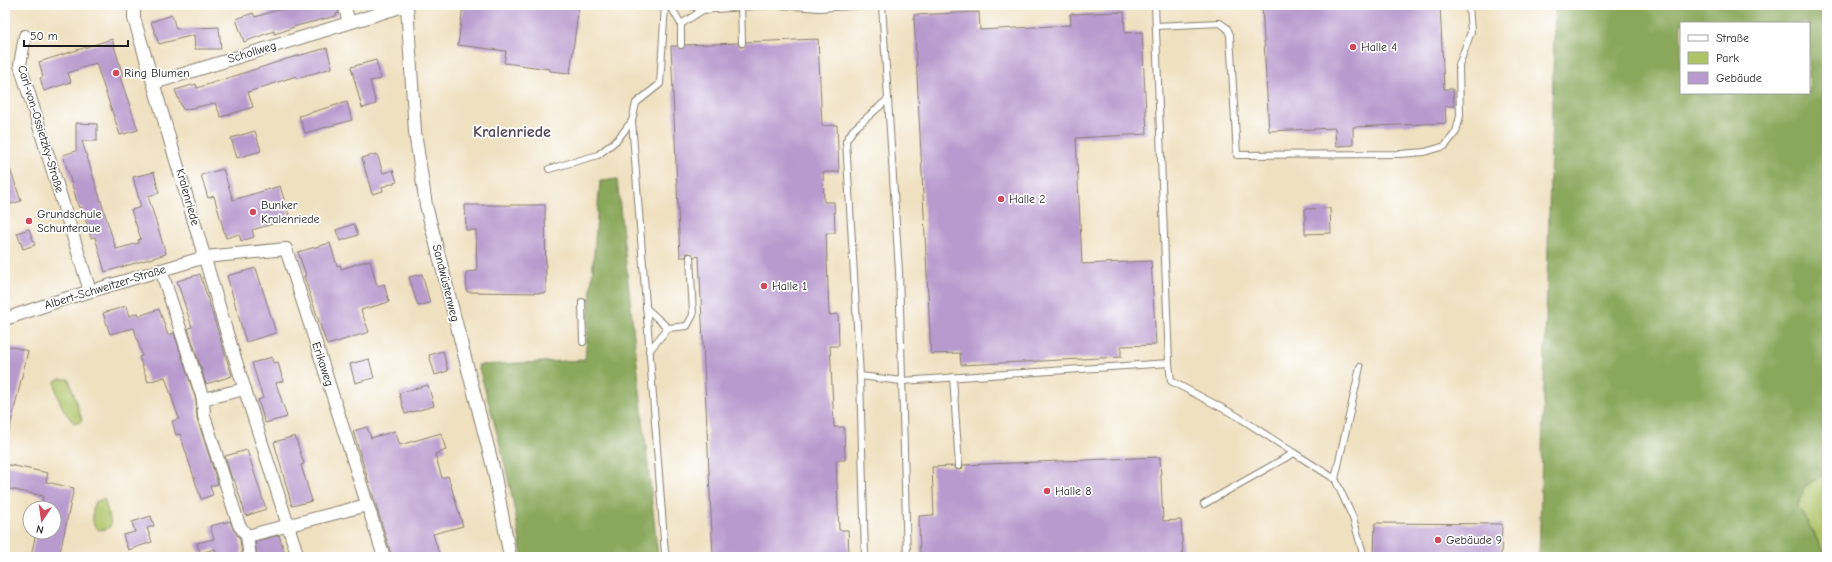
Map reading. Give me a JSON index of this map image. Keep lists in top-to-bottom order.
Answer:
{
  "streets": {
    "street": [
      "Schollweg",
      "Carl-von-Ossietzky-Straße",
      "Kralenriede",
      "Sandwüstenweg",
      "Albert-Schweitzer-Straße",
      "Erikaweg"
    ]
  },
  "crossings": [
    ["Schollweg", "Kralenriede"],
    ["Schollweg", "Sandwüstenweg"],
    ["Carl-von-Ossietzky-Straße", "Albert-Schweitzer-Straße"],
    ["Kralenriede", "Albert-Schweitzer-Straße"],
    ["Kralenriede", "Erikaweg"],
    ["Albert-Schweitzer-Straße", "Erikaweg"]
  ],
  "districts": ["Kralenriede"],
  "places": [
    "Halle 4",
    "Ring Blumen",
    "Halle 2",
    "Bunker Kralenriede",
    "Grundschule Schunteraue",
    "Halle 1",
    "Halle 8",
    "Gebäude 9"
  ],
  "legend": ["Straße", "Park", "Gebäude"],
  "scale_bar": "50 m",
  "north": "bottom"
}
